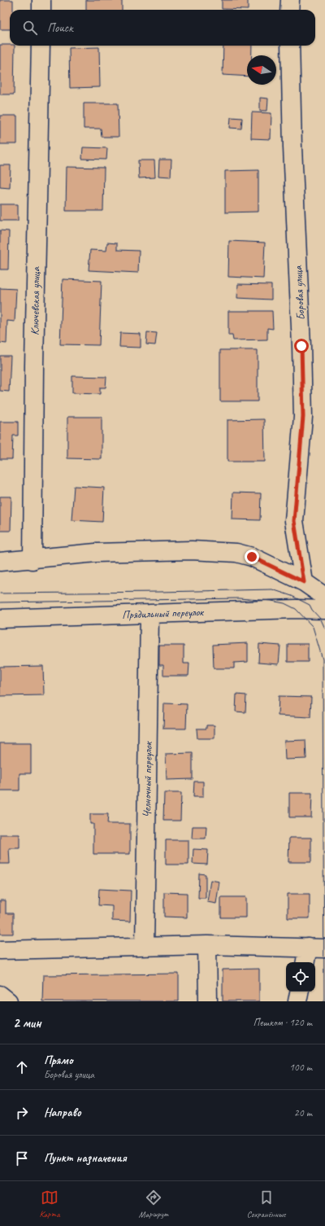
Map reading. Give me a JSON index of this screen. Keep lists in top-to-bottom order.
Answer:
{
  "streets": {
    "street": [
      "Боровая улица",
      "Ключевская улица",
      "Прядильный переулок",
      "Челночный переулок"
    ]
  },
  "crossings": [
    ["Прядильный переулок", "Челночный переулок"]
  ],
  "north": "left",
  "page": {
    "search": "Поиск",
    "heading": ["2 мин", "Пешком · 120 m"],
    "list": [
      ["Прямо", "Боровая улица", "100 m"],
      ["Направо", "20 m"],
      "Пункт назначения"
    ],
    "nav": ["Карта", "Маршрут", "Сохранённые"]
  }
}
